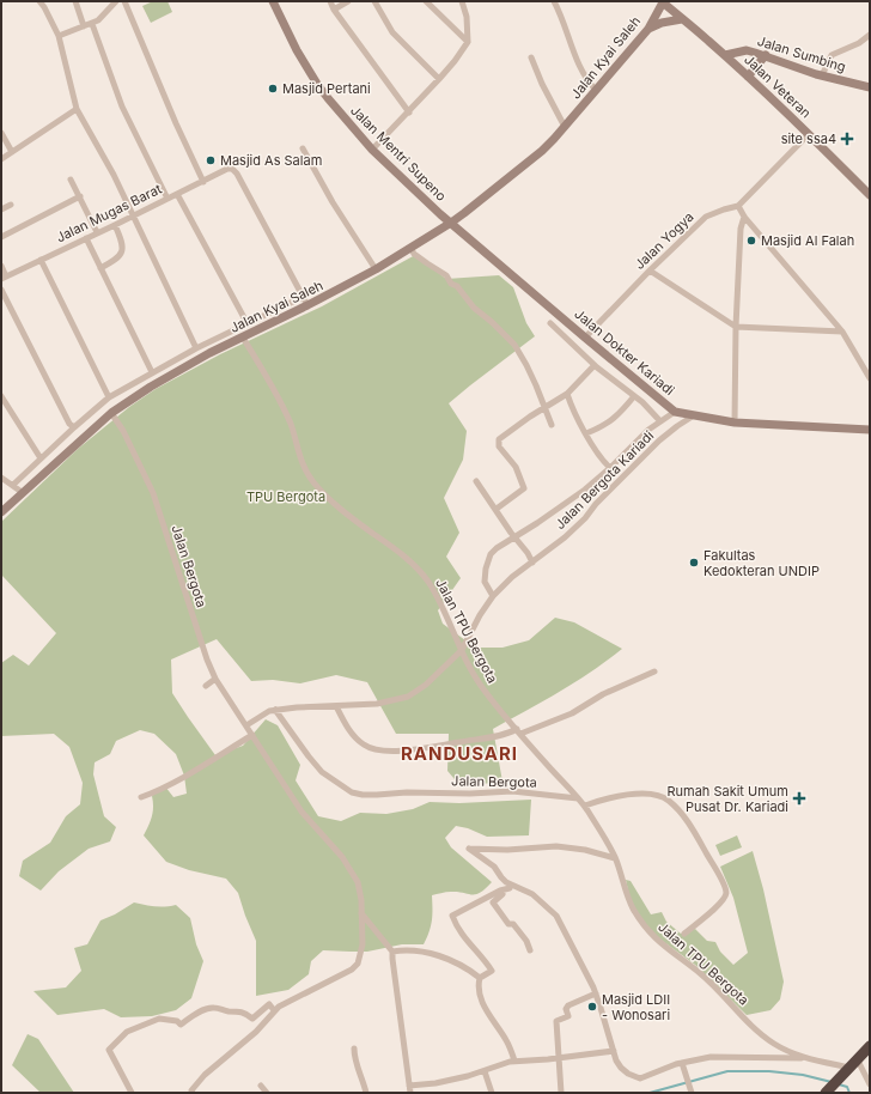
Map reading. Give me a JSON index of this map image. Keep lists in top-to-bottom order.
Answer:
{
  "streets": {
    "main road": [
      "Jalan Sumbing",
      "Jalan Kyai Saleh",
      "Jalan Veteran",
      "Jalan Mentri Supeno",
      "Jalan Dokter Kariadi"
    ],
    "street": [
      "Jalan Mugas Barat",
      "Jalan Yogya",
      "Jalan Bergota Kariadi",
      "Jalan Bergota",
      "Jalan TPU Bergota"
    ]
  },
  "crossings": [
    ["Jalan Sumbing", "Jalan Veteran"],
    ["Jalan Kyai Saleh", "Jalan Veteran"],
    ["Jalan Kyai Saleh", "Jalan Mentri Supeno"],
    ["Jalan Kyai Saleh", "Jalan Dokter Kariadi"],
    ["Jalan Kyai Saleh", "Jalan Bergota"],
    ["Jalan Kyai Saleh", "Jalan TPU Bergota"],
    ["Jalan Veteran", "Jalan Yogya"],
    ["Jalan Mentri Supeno", "Jalan Dokter Kariadi"],
    ["Jalan Yogya", "Jalan Dokter Kariadi"],
    ["Jalan Dokter Kariadi", "Jalan Bergota Kariadi"],
    ["Jalan Bergota Kariadi", "Jalan TPU Bergota"],
    ["Jalan Bergota", "Jalan TPU Bergota"]
  ],
  "districts": ["RANDUSARI"],
  "parks": ["TPU Bergota"],
  "places": {
    "other": [
      "Masjid Pertani",
      "Masjid As Salam",
      "Masjid Al Falah",
      "Fakultas Kedokteran UNDIP",
      "Masjid LDII - Wonosari"
    ],
    "health": ["site ssa4", "Rumah Sakit Umum Pusat Dr. Kariadi"]
  }
}
